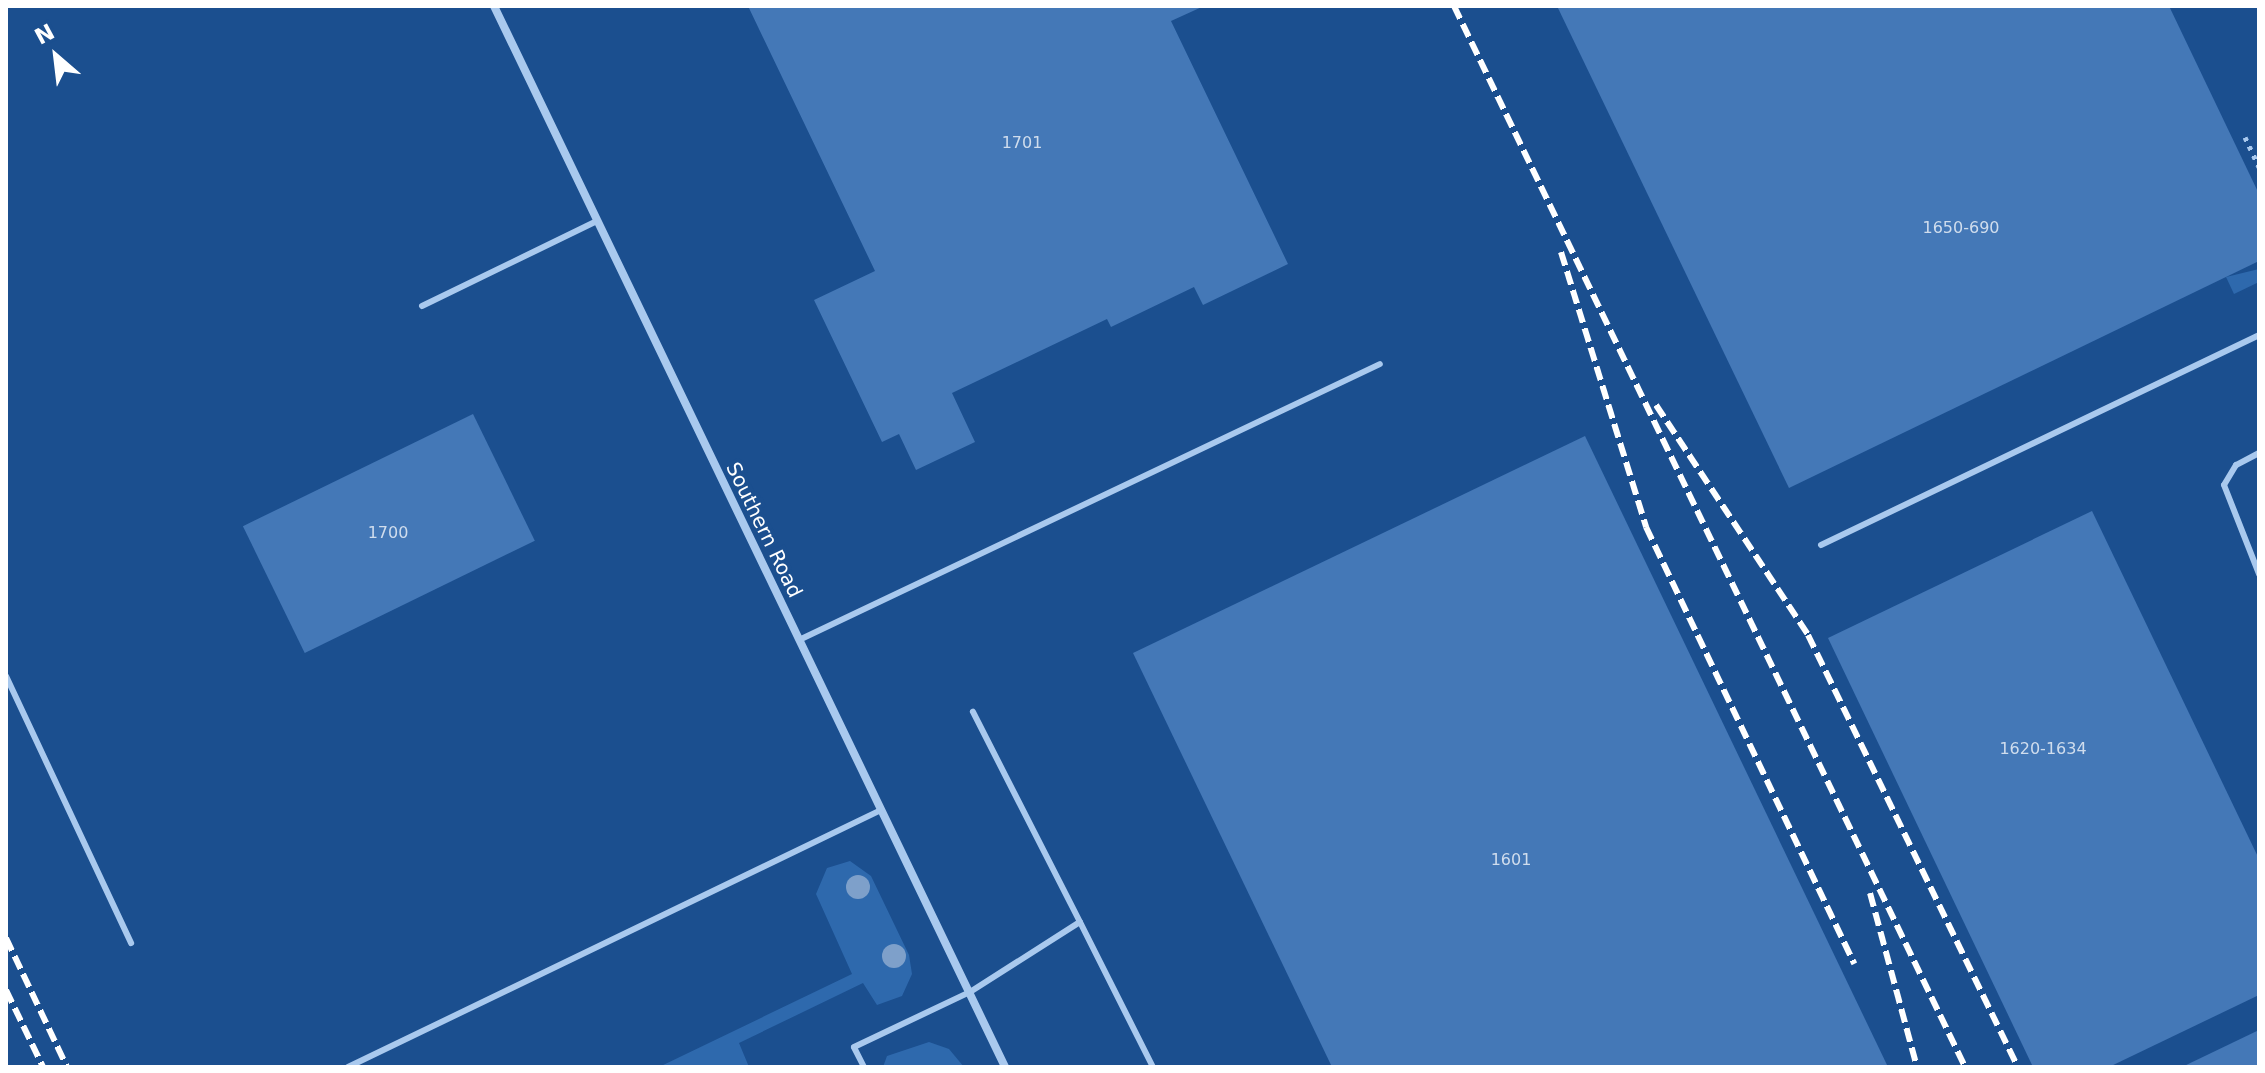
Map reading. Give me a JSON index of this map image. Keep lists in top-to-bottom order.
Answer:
{
  "streets": {
    "street": ["Southern Road"]
  },
  "house_numbers": [
    "1701",
    "1650-690",
    "1700",
    "1620-1634",
    "1601"
  ],
  "north": "top left"
}
